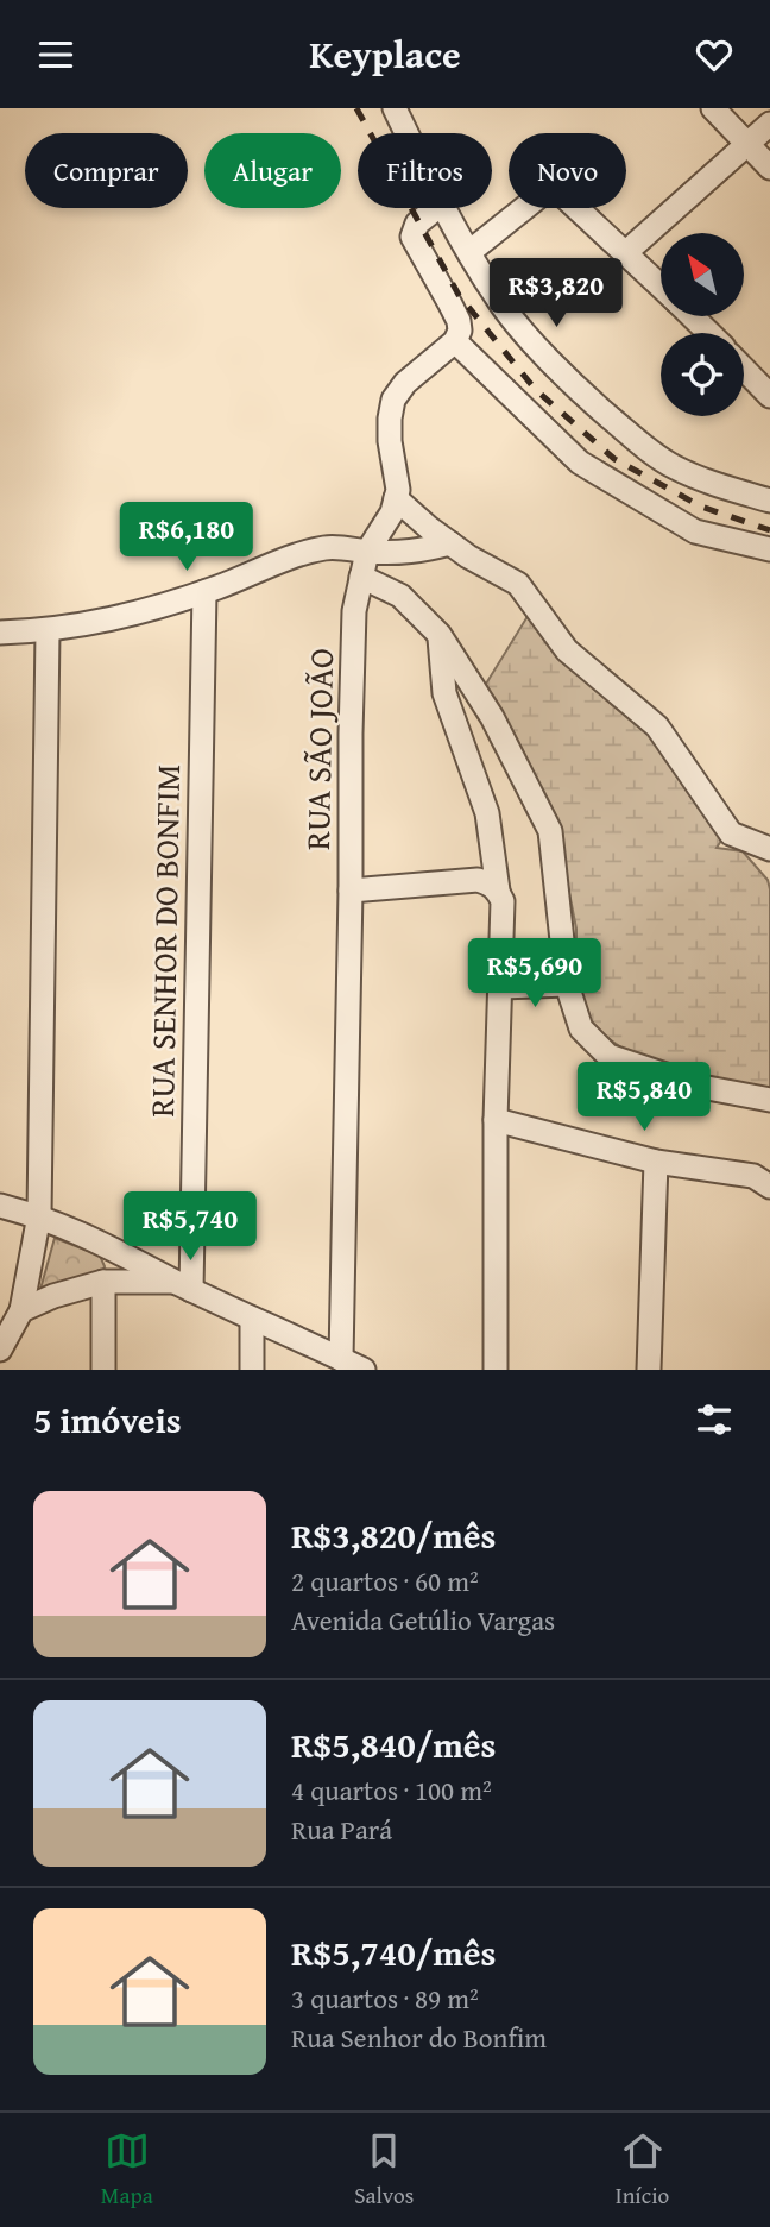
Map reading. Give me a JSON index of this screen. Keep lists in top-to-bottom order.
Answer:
{
  "streets": {
    "street": ["RUA SÃO JOÃO", "RUA SENHOR DO BONFIM"]
  },
  "north": "top left",
  "page": {
    "header": "Keyplace",
    "chip": [
      "Comprar",
      "Alugar",
      "Filtros",
      "Novo"
    ],
    "price": [
      "R$3,820",
      "R$6,180",
      "R$5,690",
      "R$5,840",
      "R$5,740"
    ],
    "heading": "5 imóveis",
    "list": [
      {
        "name": "R$3,820/mês",
        "note": "2 quartos · 60 m² · Avenida Getúlio Vargas"
      },
      {
        "name": "R$5,840/mês",
        "note": "4 quartos · 100 m² · Rua Pará"
      },
      {
        "name": "R$5,740/mês",
        "note": "3 quartos · 89 m² · Rua Senhor do Bonfim"
      }
    ],
    "tabs": ["Mapa", "Salvos", "Início"]
  }
}
